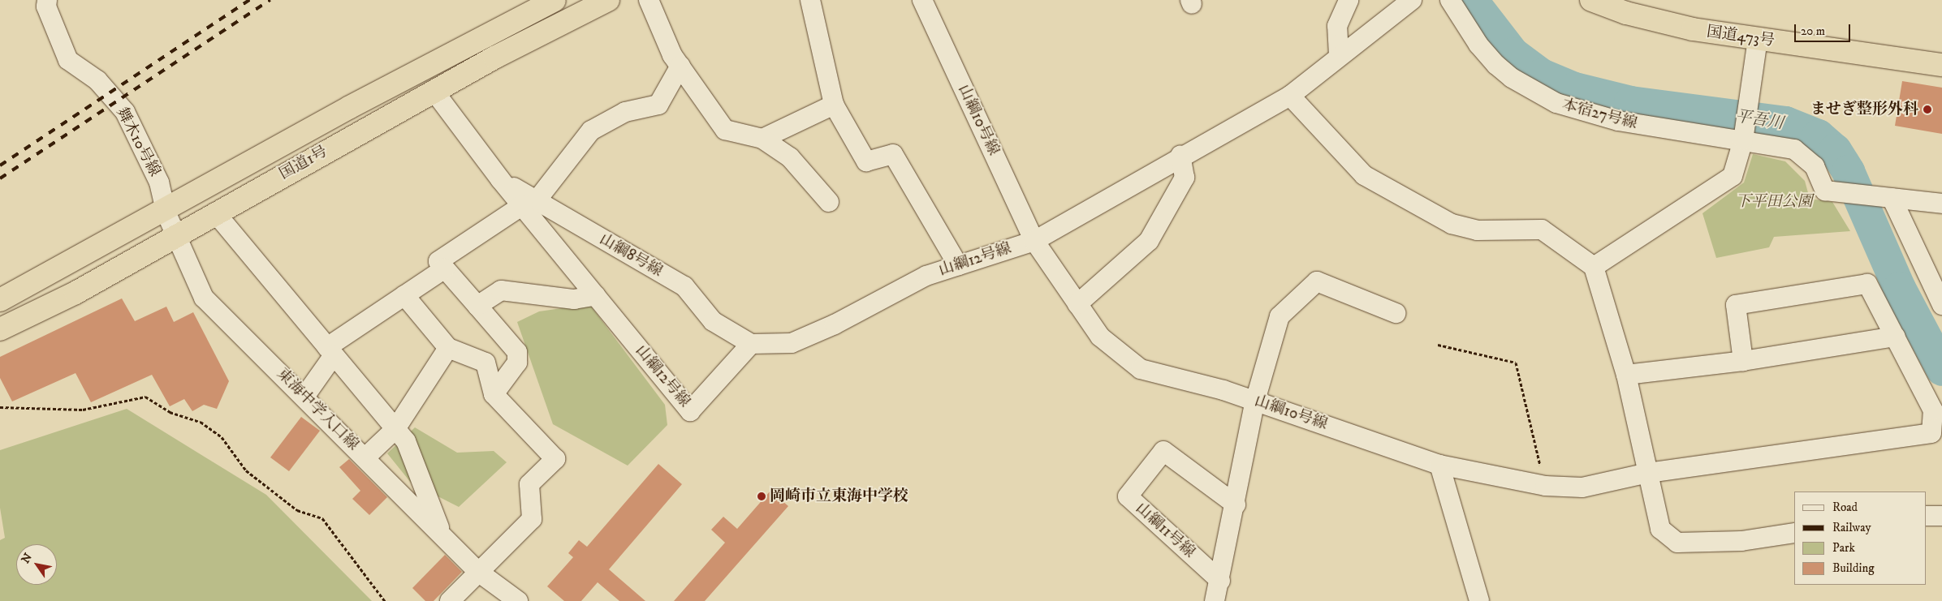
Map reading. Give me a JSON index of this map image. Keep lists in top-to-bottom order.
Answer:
{
  "streets": {
    "highway": ["国道473号", "国道1号"],
    "street": [
      "本宿27号線",
      "山綱10号線",
      "舞木10号線",
      "山綱8号線",
      "山綱12号線",
      "東海中学入口線",
      "山綱11号線"
    ]
  },
  "crossings": [
    ["山綱10号線", "山綱12号線"],
    ["舞木10号線", "国道1号"],
    ["舞木10号線", "東海中学入口線"],
    ["国道1号", "山綱12号線"],
    ["国道1号", "東海中学入口線"],
    ["山綱8号線", "山綱12号線"]
  ],
  "water": ["平吾川"],
  "parks": ["下平田公園"],
  "places": ["ませぎ整形外科", "岡崎市立東海中学校"],
  "legend": [
    "Road",
    "Railway",
    "Park",
    "Building"
  ],
  "scale_bar": "20 m",
  "north": "top left"
}
